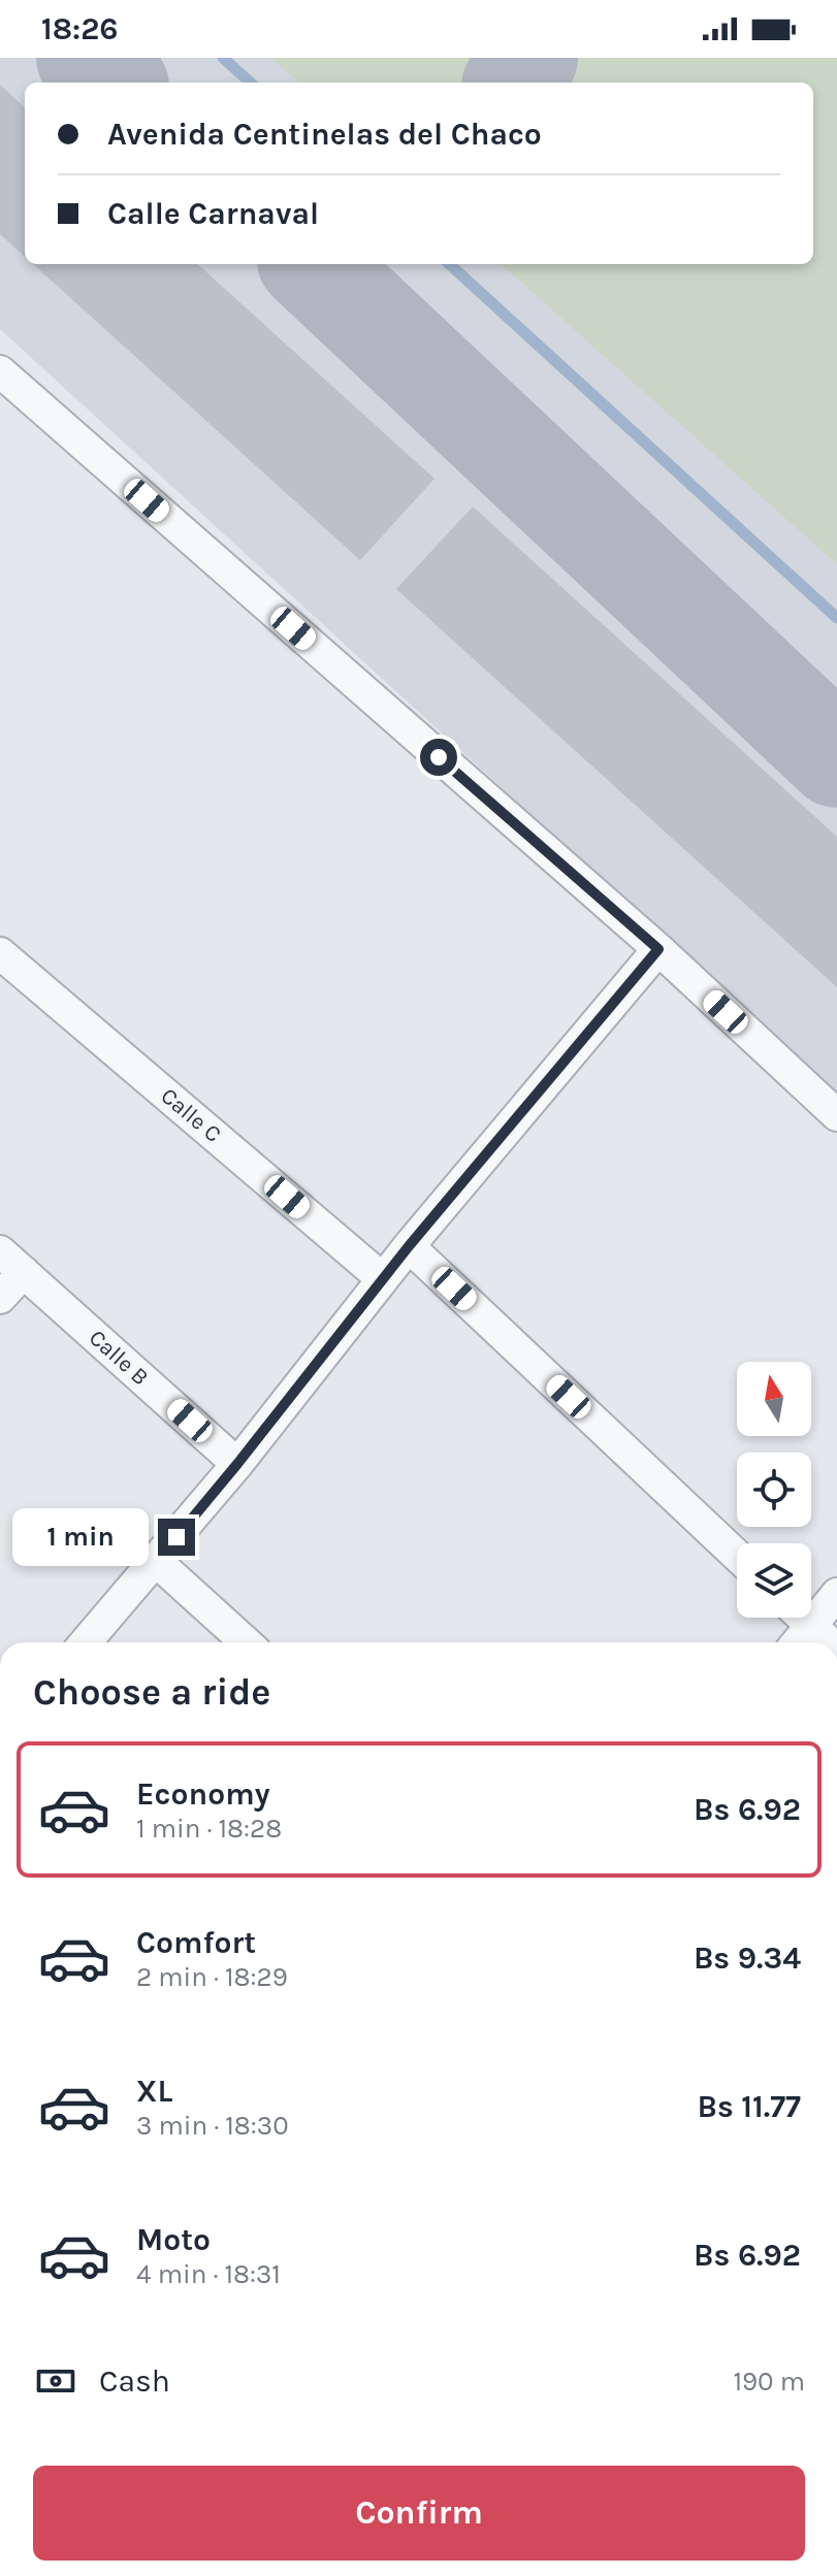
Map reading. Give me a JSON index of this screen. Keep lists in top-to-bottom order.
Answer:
{
  "streets": {
    "street": ["Calle C", "Calle B"]
  },
  "north": "top",
  "page": {
    "status": "18:26",
    "banner": ["Avenida Centinelas del Chaco", "Calle Carnaval"],
    "bubble": "1 min",
    "heading": "Choose a ride",
    "list": [
      {
        "name": "Economy",
        "note": "1 min · 18:28",
        "value": "Bs 6.92"
      },
      {
        "name": "Comfort",
        "note": "2 min · 18:29",
        "value": "Bs 9.34"
      },
      {
        "name": "XL",
        "note": "3 min · 18:30",
        "value": "Bs 11.77"
      },
      {
        "name": "Moto",
        "note": "4 min · 18:31",
        "value": "Bs 6.92"
      }
    ],
    "pay": ["Cash", "190 m"],
    "buttons": "Confirm"
  }
}
